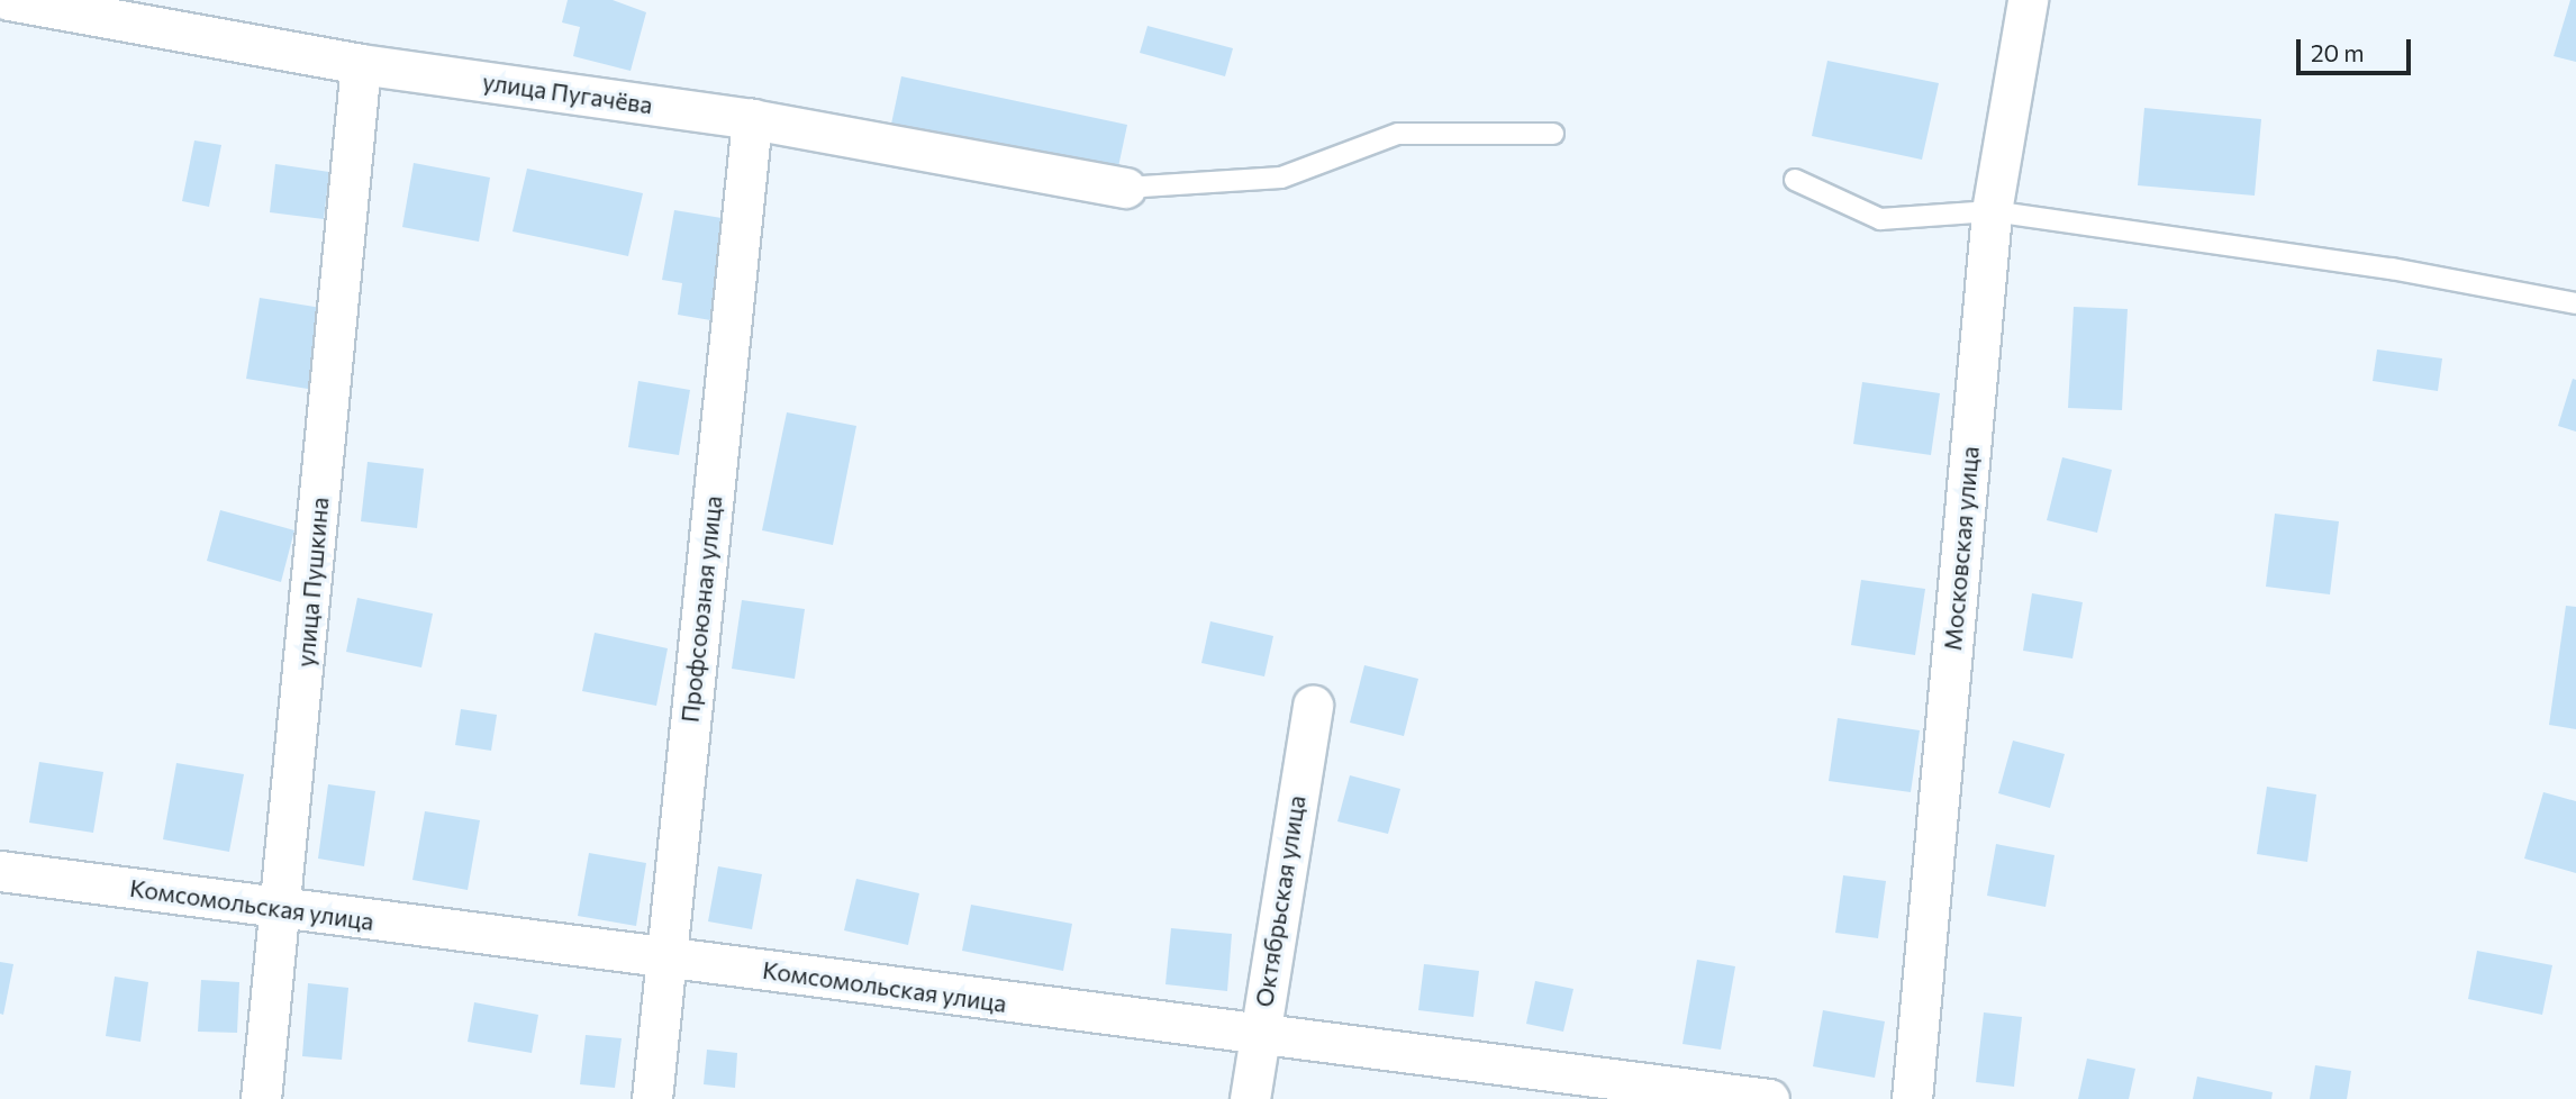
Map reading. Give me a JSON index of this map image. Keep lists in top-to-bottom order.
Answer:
{
  "streets": {
    "street": [
      "улица Пугачёва",
      "Московская улица",
      "улица Пушкина",
      "Профсоюзная улица",
      "Октябрьская улица",
      "Комсомольская улица"
    ]
  },
  "crossings": [
    ["улица Пугачёва", "улица Пушкина"],
    ["улица Пугачёва", "Профсоюзная улица"],
    ["улица Пушкина", "Комсомольская улица"],
    ["Профсоюзная улица", "Комсомольская улица"],
    ["Октябрьская улица", "Комсомольская улица"]
  ],
  "scale_bar": "20 m"
}
